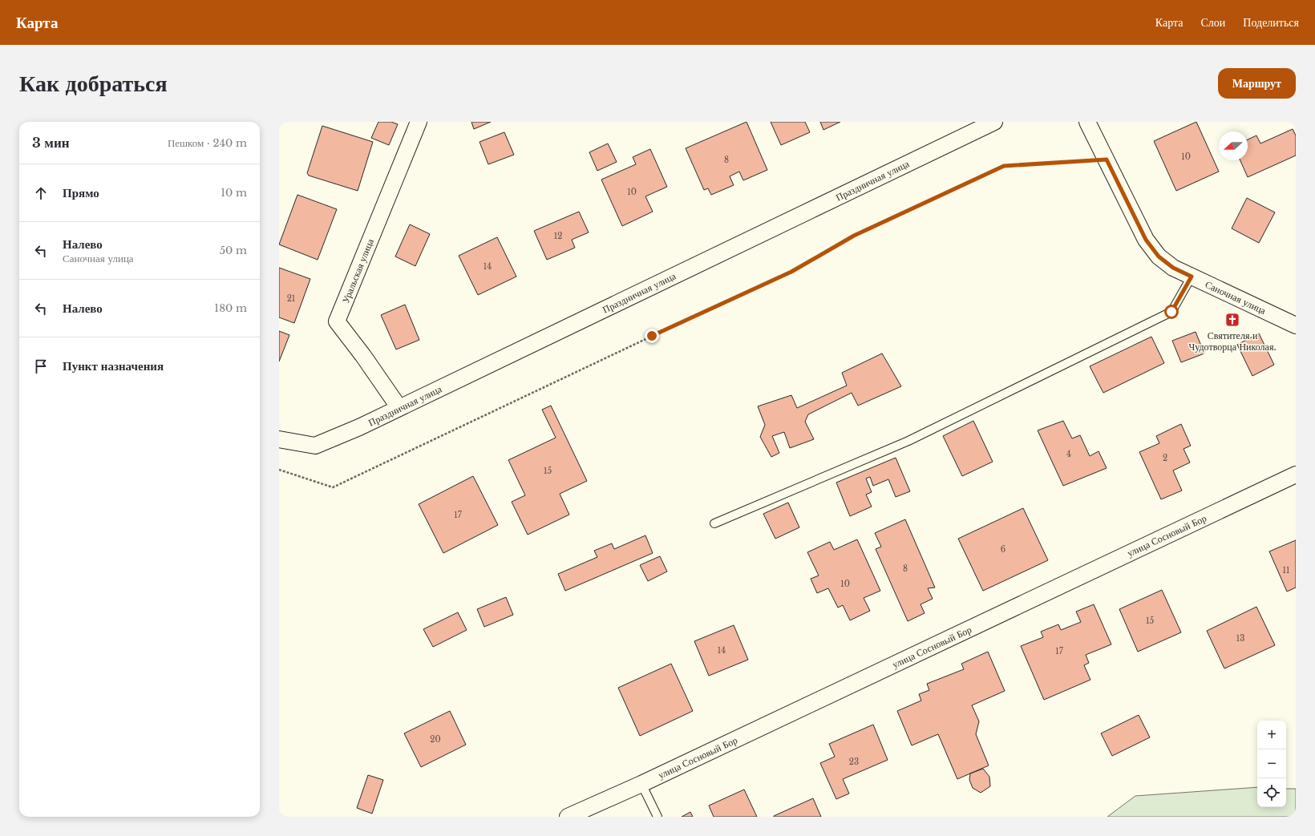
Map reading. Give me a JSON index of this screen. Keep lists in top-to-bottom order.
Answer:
{
  "streets": {
    "street": [
      "Праздничная улица",
      "Уральская улица",
      "Саночная улица",
      "улица Сосновый Бор"
    ]
  },
  "crossings": [
    ["Праздничная улица", "Уральская улица"]
  ],
  "places": {
    "church": ["Святителя и Чудотворца Николая."]
  },
  "house_numbers": [
    "10",
    "8",
    "10",
    "12",
    "14",
    "21",
    "4",
    "2",
    "15",
    "17",
    "6",
    "8",
    "11",
    "10",
    "15",
    "13",
    "14",
    "17",
    "20",
    "23"
  ],
  "north": "left",
  "page": {
    "header": "Карта",
    "nav": ["Карта", "Слои", "Поделиться"],
    "buttons": "Маршрут",
    "title": "Как добраться",
    "heading": ["3 мин", "Пешком · 240 m"],
    "list": [
      ["Прямо", "10 m"],
      ["Налево", "Саночная улица", "50 m"],
      ["Налево", "180 m"],
      "Пункт назначения"
    ],
    "map_buttons": ["+", "−"]
  }
}
